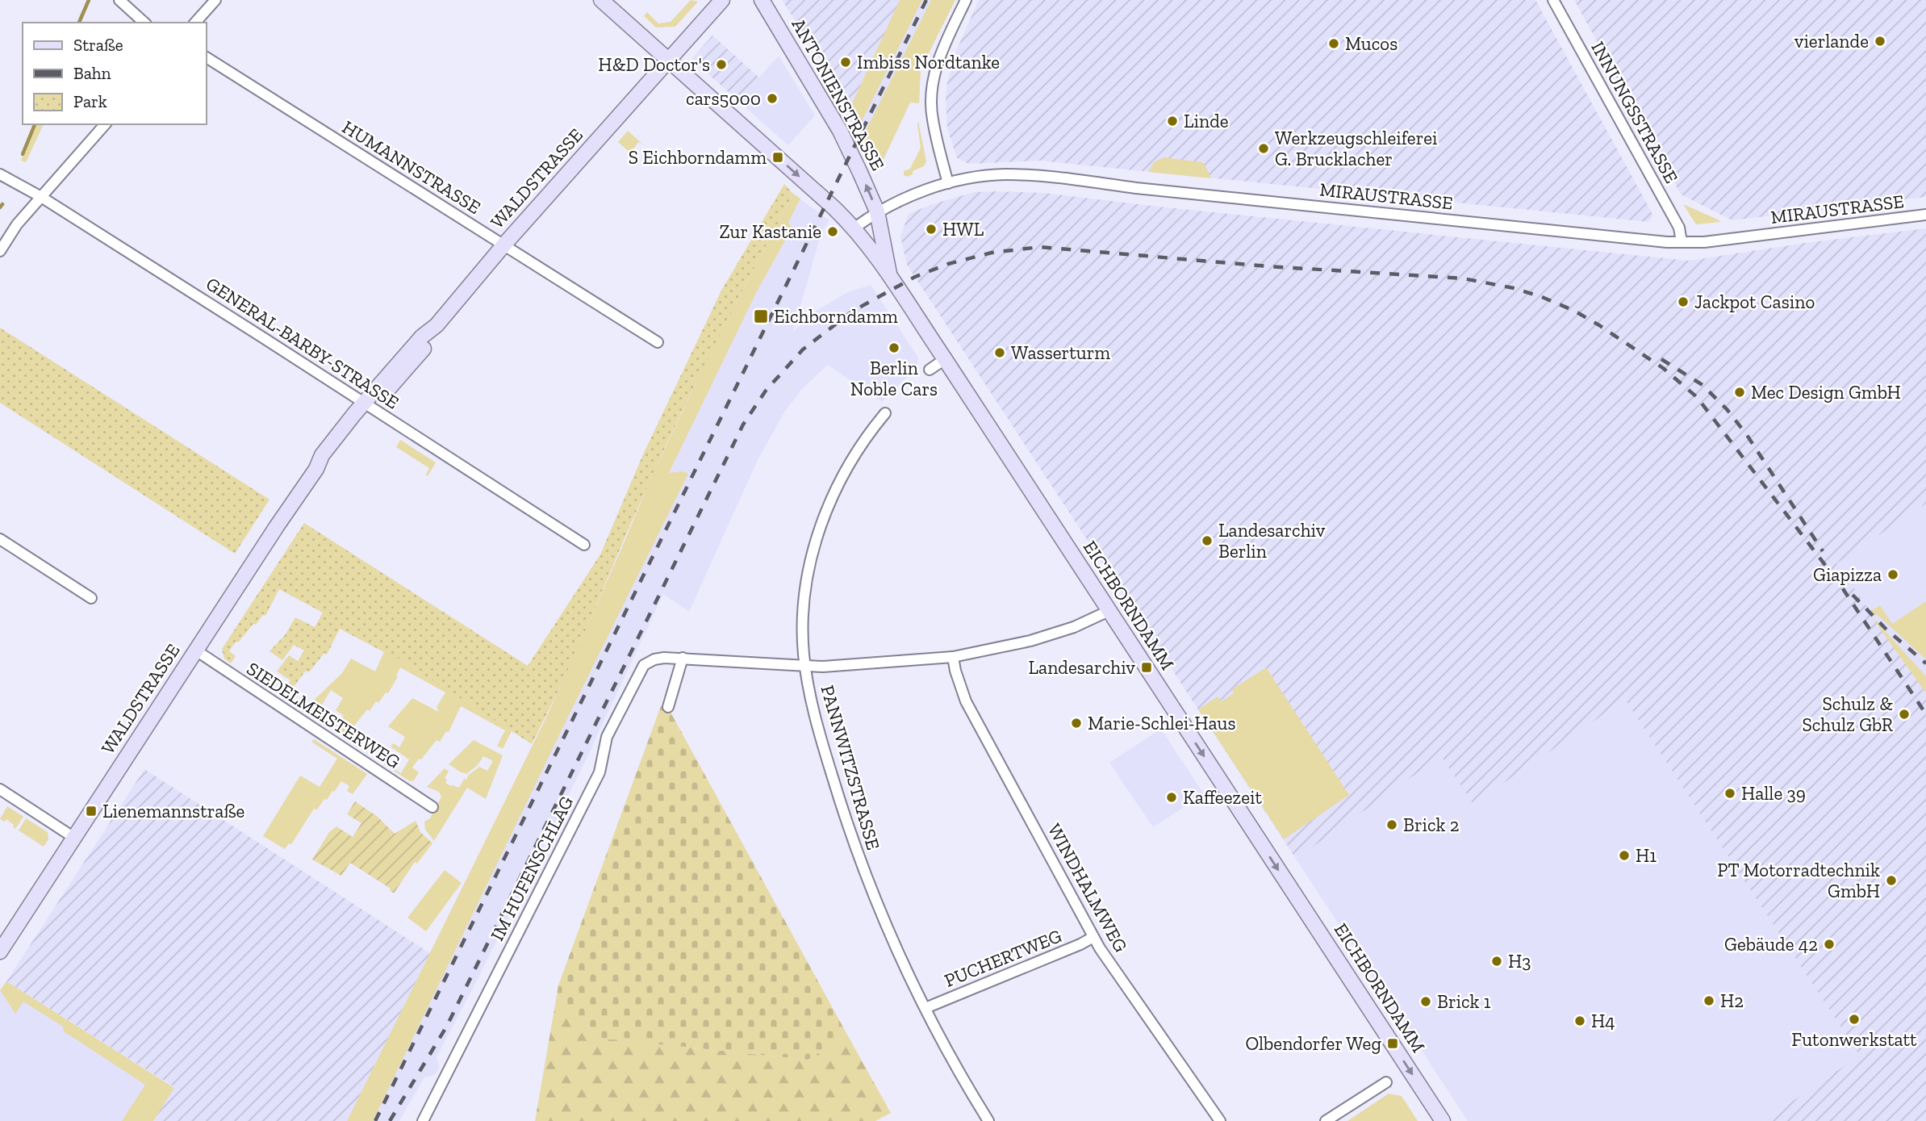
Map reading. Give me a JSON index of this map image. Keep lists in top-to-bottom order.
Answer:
{
  "streets": {
    "main road": ["ANTONIENSTRASSE", "WALDSTRASSE", "EICHBORNDAMM"],
    "street": [
      "INNUNGSSTRASSE",
      "HUMANNSTRASSE",
      "MIRAUSTRASSE",
      "GENERAL-BARBY-STRASSE",
      "SIEDELMEISTERWEG",
      "PANNWITZSTRASSE",
      "IM HUFENSCHLAG",
      "WINDHALMWEG",
      "PUCHERTWEG"
    ]
  },
  "crossings": [
    ["ANTONIENSTRASSE", "MIRAUSTRASSE"],
    ["ANTONIENSTRASSE", "EICHBORNDAMM"],
    ["INNUNGSSTRASSE", "MIRAUSTRASSE"],
    ["HUMANNSTRASSE", "WALDSTRASSE"],
    ["WALDSTRASSE", "GENERAL-BARBY-STRASSE"],
    ["WALDSTRASSE", "EICHBORNDAMM"],
    ["WALDSTRASSE", "SIEDELMEISTERWEG"],
    ["MIRAUSTRASSE", "EICHBORNDAMM"],
    ["EICHBORNDAMM", "IM HUFENSCHLAG"],
    ["PANNWITZSTRASSE", "IM HUFENSCHLAG"],
    ["PANNWITZSTRASSE", "PUCHERTWEG"],
    ["IM HUFENSCHLAG", "WINDHALMWEG"],
    ["WINDHALMWEG", "PUCHERTWEG"]
  ],
  "one_way": ["ANTONIENSTRASSE", "EICHBORNDAMM"],
  "places": {
    "other": [
      "vierlande",
      "Mucos",
      "Imbiss Nordtanke",
      "H&D Doctor's",
      "cars5000",
      "Linde",
      "Werkzeugschleiferei G. Brucklacher",
      "HWL",
      "Zur Kastanie",
      "Jackpot Casino",
      "Berlin Noble Cars",
      "Wasserturm",
      "Mec Design GmbH",
      "Landesarchiv Berlin",
      "Giapizza",
      "Schulz & Schulz GbR",
      "Marie-Schlei-Haus",
      "Halle 39",
      "Kaffeezeit",
      "Brick 2",
      "H1",
      "PT Motorradtechnik GmbH",
      "Gebäude 42",
      "H3",
      "H2",
      "Brick 1",
      "Futonwerkstatt",
      "H4"
    ],
    "transit": [
      "S Eichborndamm",
      "Eichborndamm",
      "Landesarchiv",
      "Lienemannstraße",
      "Olbendorfer Weg"
    ]
  },
  "legend": ["Straße", "Bahn", "Park"]
}
